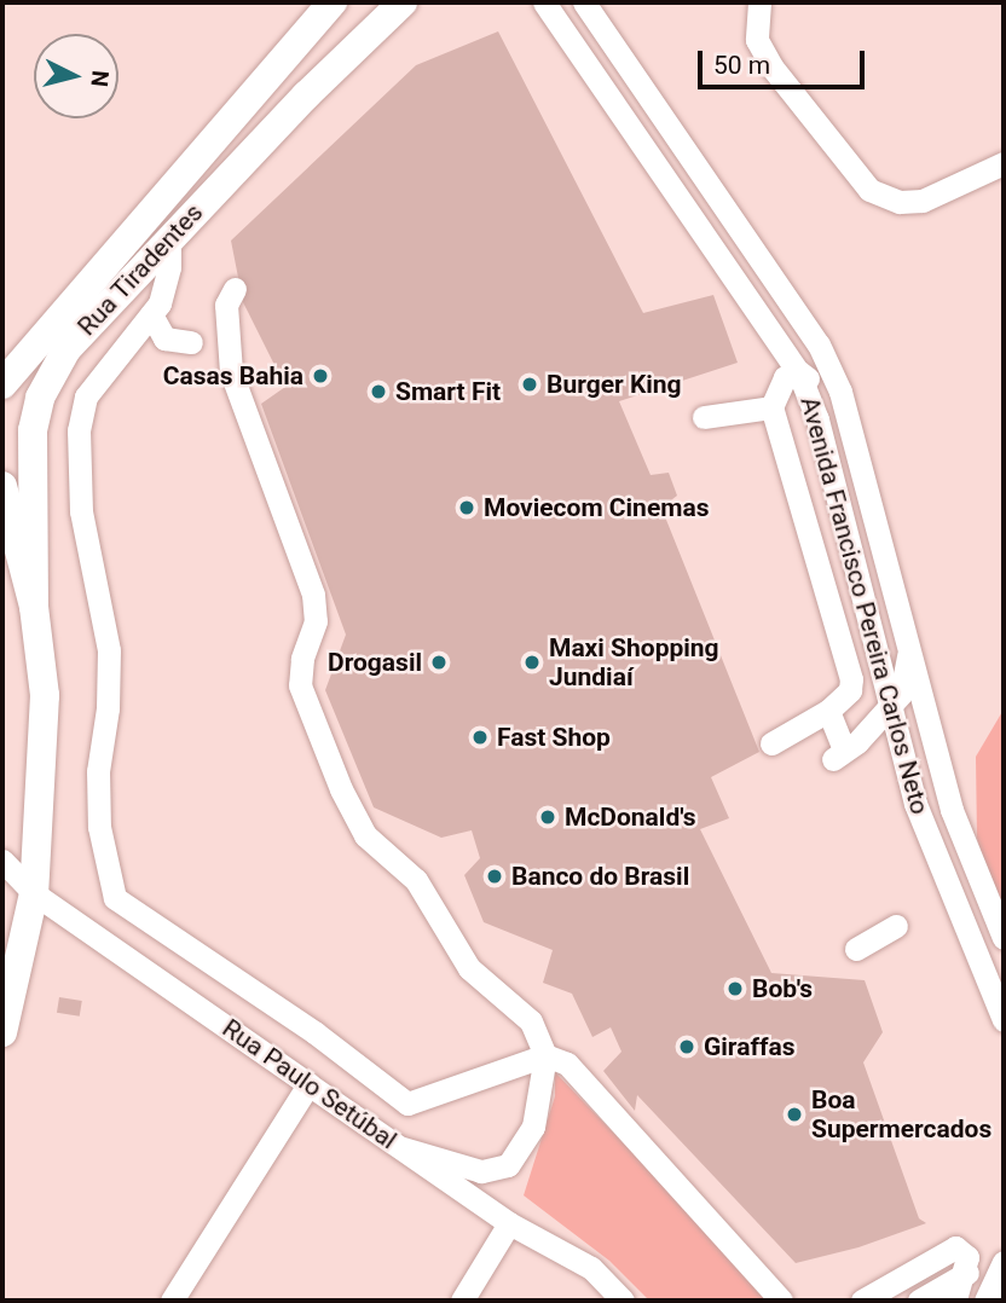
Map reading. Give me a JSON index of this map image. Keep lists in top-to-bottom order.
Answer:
{
  "streets": {
    "main road": ["Rua Tiradentes"],
    "street": ["Avenida Francisco Pereira Carlos Neto", "Rua Paulo Setúbal"]
  },
  "places": [
    "Casas Bahia",
    "Burger King",
    "Smart Fit",
    "Moviecom Cinemas",
    "Drogasil",
    "Maxi Shopping Jundiaí",
    "Fast Shop",
    "McDonald's",
    "Banco do Brasil",
    "Bob's",
    "Giraffas",
    "Boa Supermercados"
  ],
  "scale_bar": "50 m",
  "north": "right"
}
